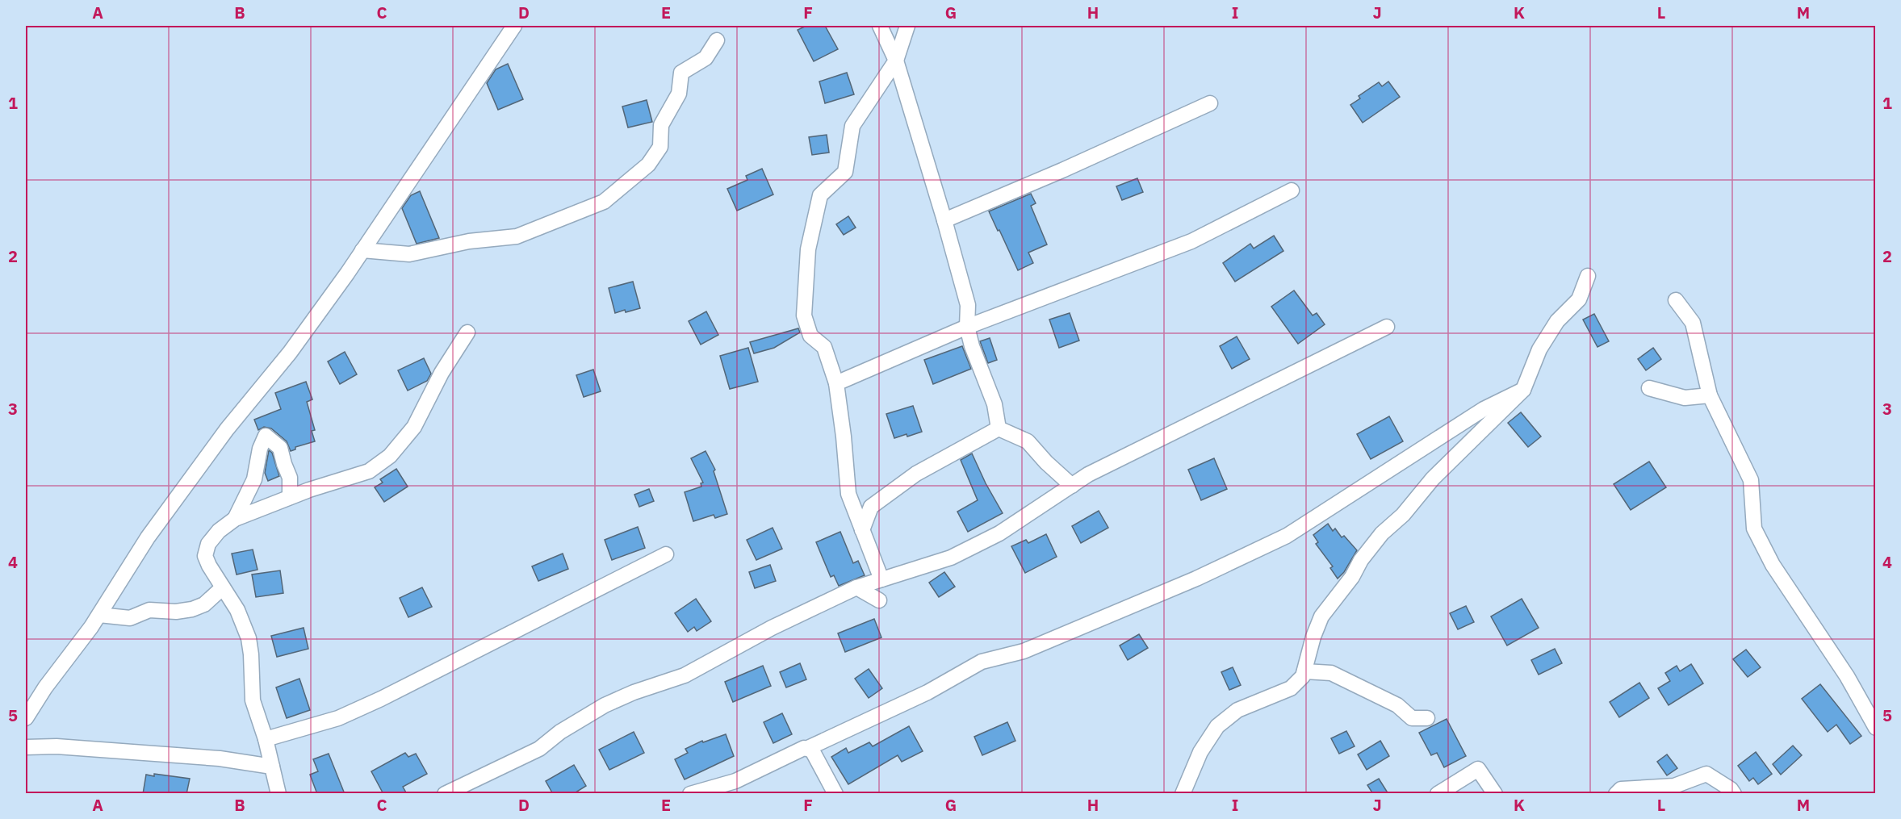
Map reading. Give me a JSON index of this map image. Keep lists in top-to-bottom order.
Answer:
{
  "grid": {
    "columns": [
      "A",
      "B",
      "C",
      "D",
      "E",
      "F",
      "G",
      "H",
      "I",
      "J",
      "K",
      "L",
      "M"
    ],
    "rows": [
      "1",
      "2",
      "3",
      "4",
      "5"
    ]
  }
}
